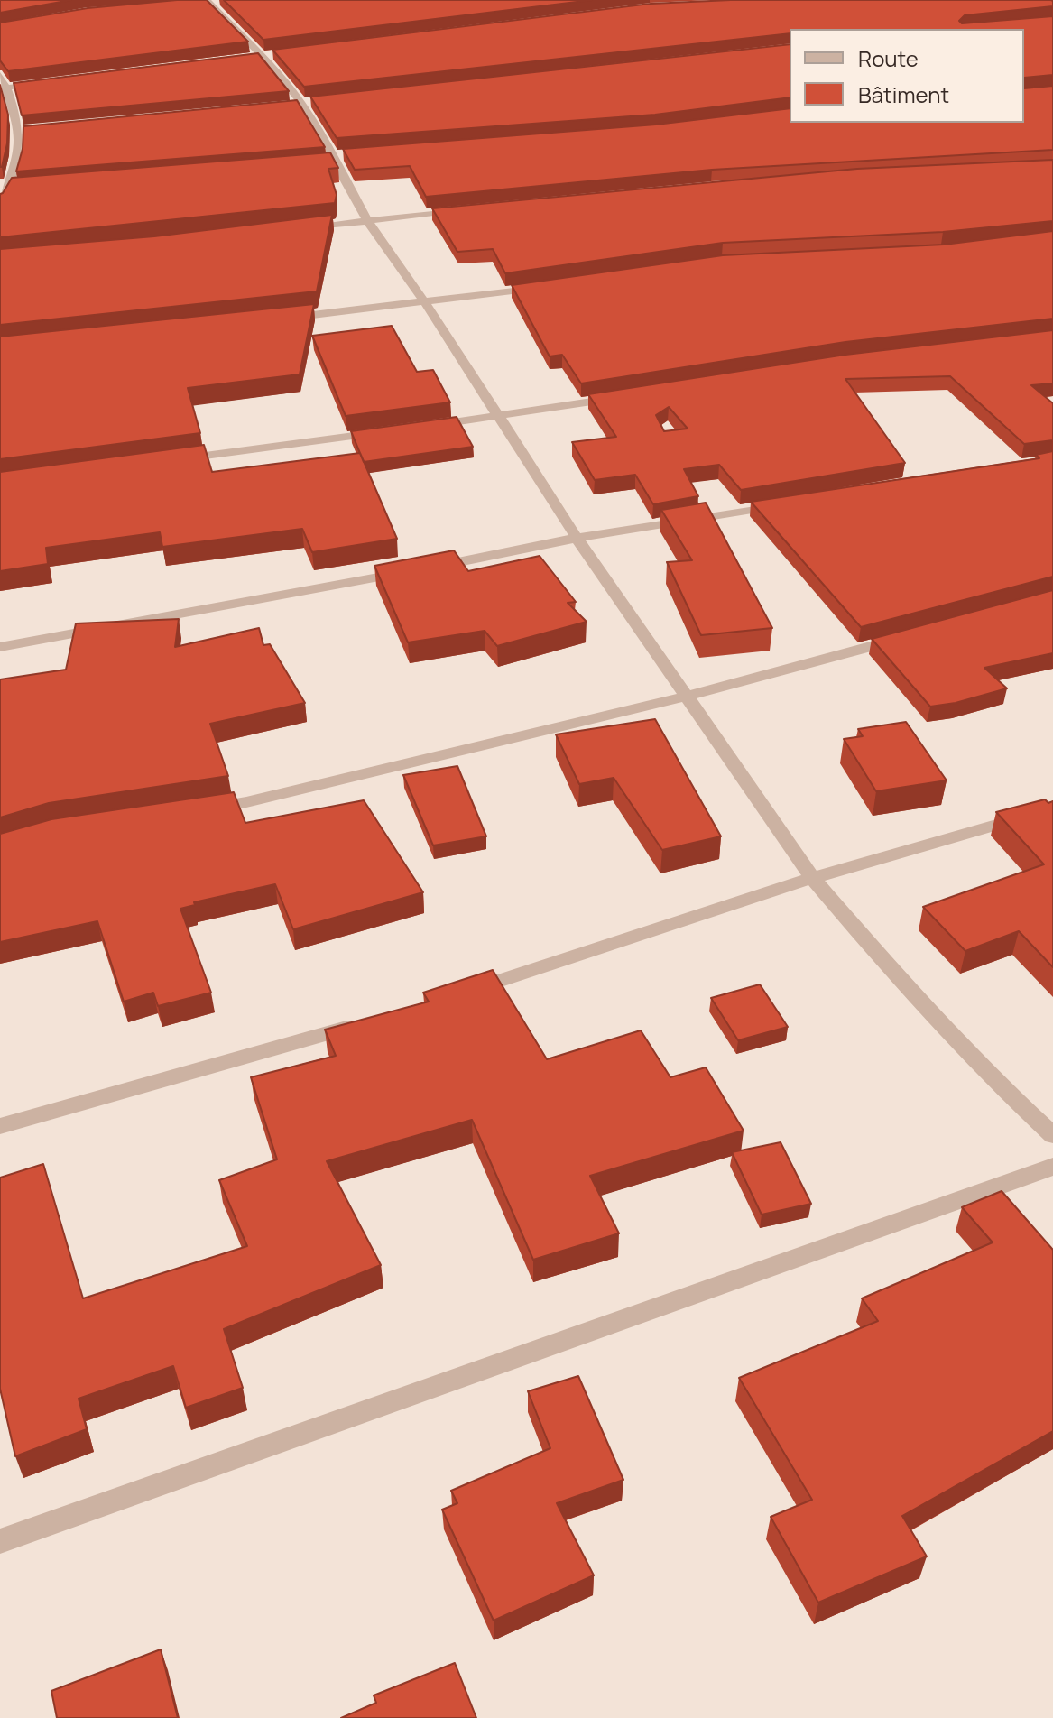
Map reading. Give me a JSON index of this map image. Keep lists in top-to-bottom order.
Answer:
{
  "legend": ["Route", "Bâtiment"]
}
